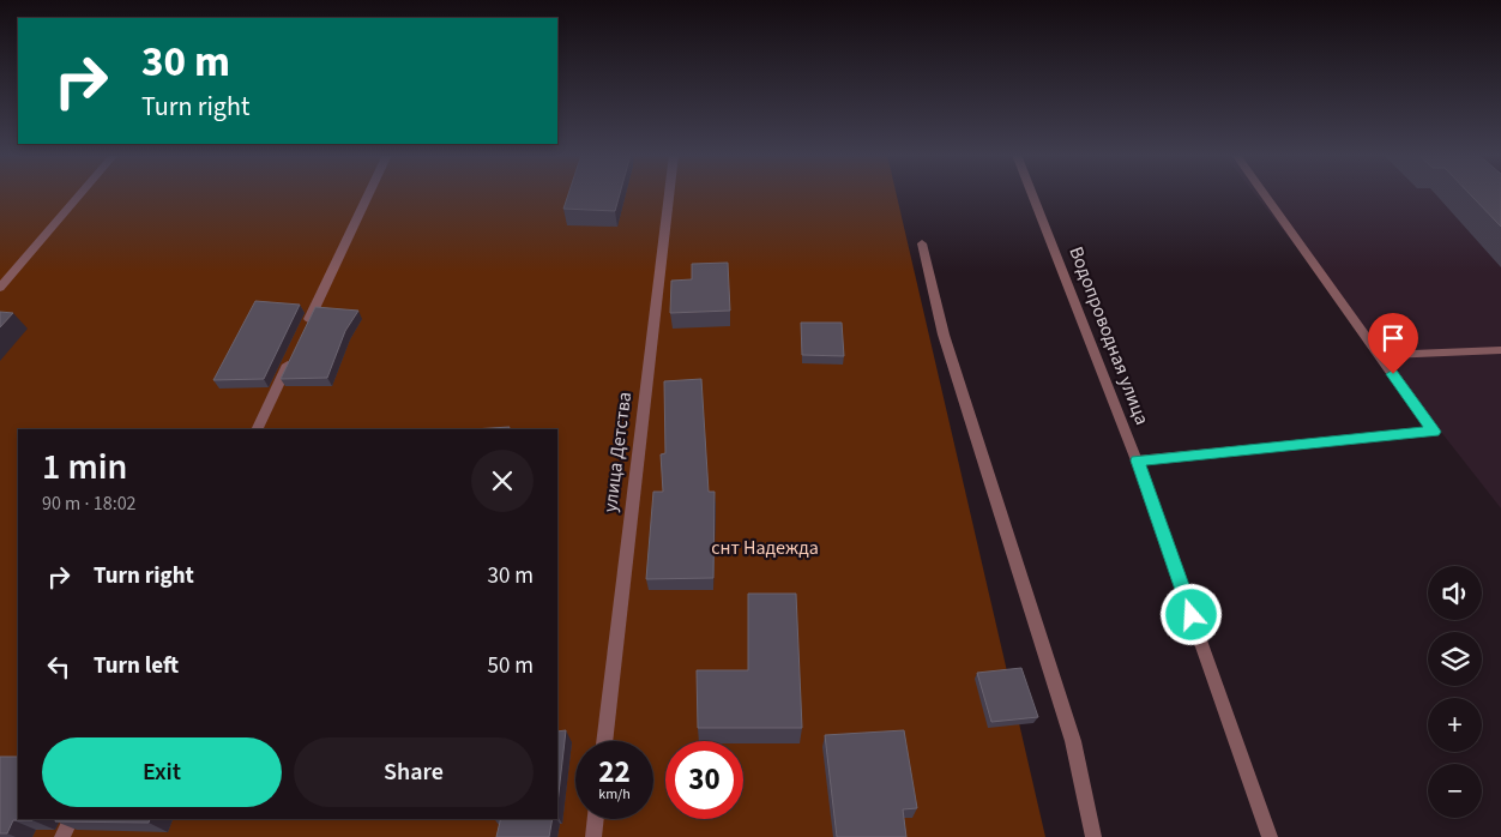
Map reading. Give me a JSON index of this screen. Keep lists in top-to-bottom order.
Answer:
{
  "streets": {
    "street": ["Водопроводная улица", "улица Детства"]
  },
  "parks": ["снт Надежда"],
  "page": {
    "turn": ["30 m", "Turn right"],
    "heading": ["1 min", "90 m · 18:02"],
    "list": [
      {
        "name": "Turn right",
        "value": "30 m"
      },
      {
        "name": "Turn left",
        "value": "50 m"
      }
    ],
    "map_buttons": ["+", "−"],
    "buttons": ["Exit", "Share"],
    "speed": "22 km/h",
    "limit": "30"
  }
}
